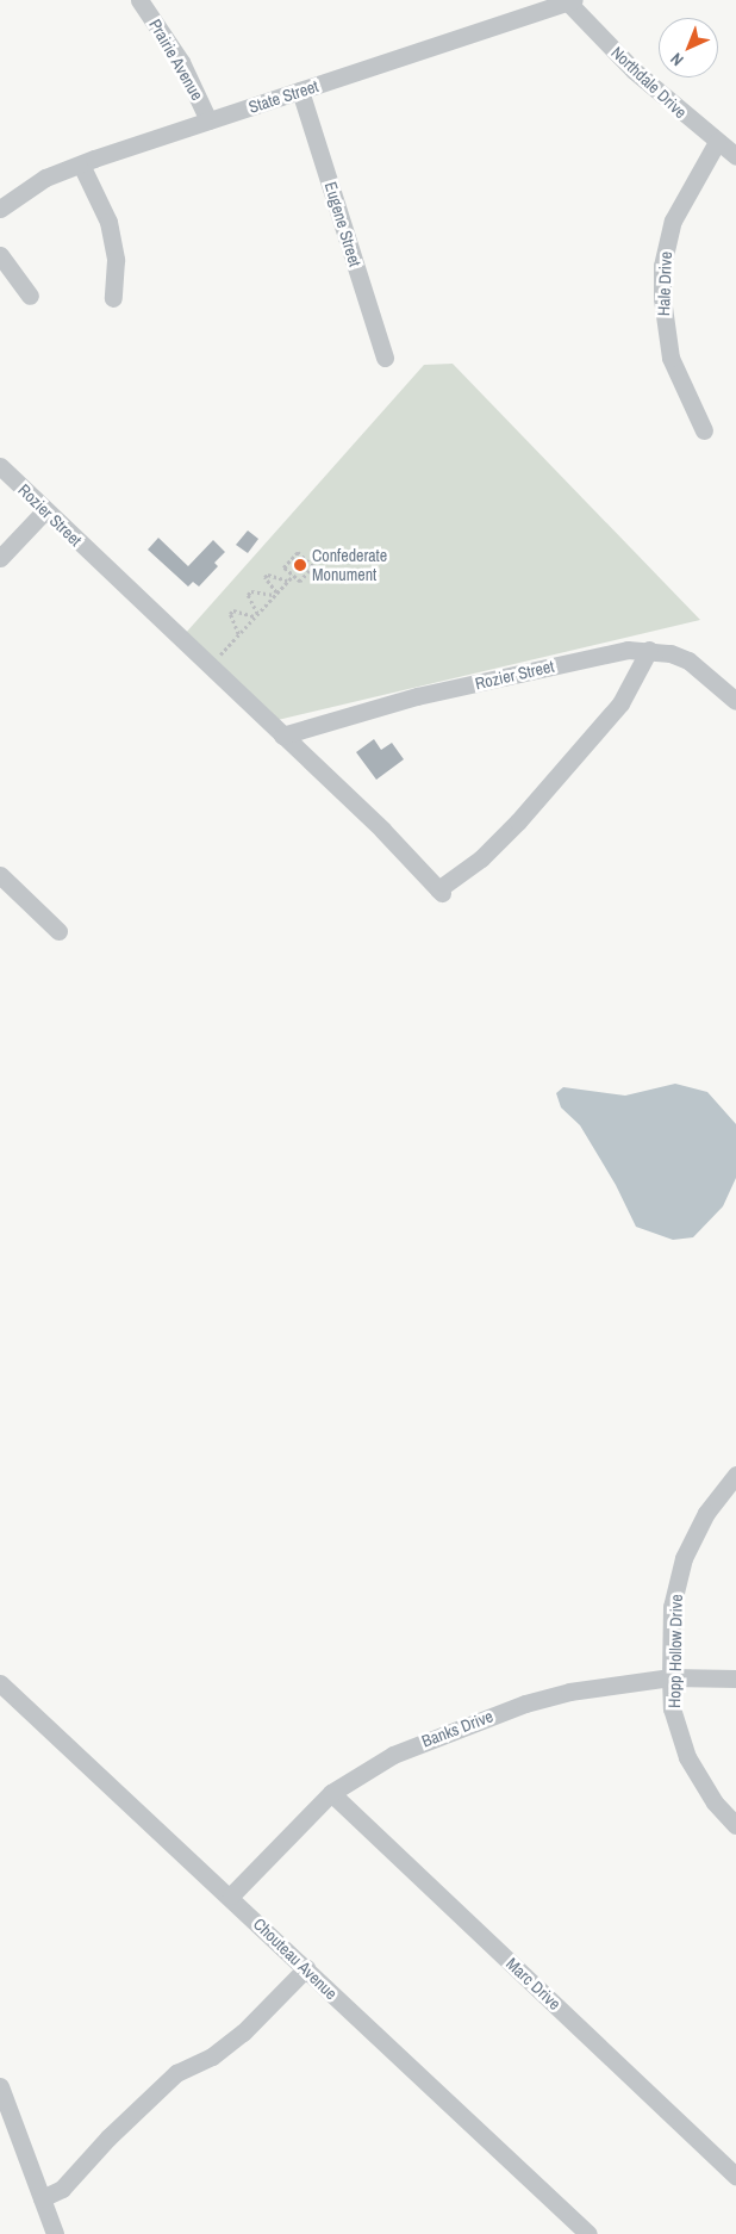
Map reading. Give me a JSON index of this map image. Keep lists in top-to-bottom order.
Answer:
{
  "streets": {
    "street": [
      "Prairie Avenue",
      "Northdale Drive",
      "State Street",
      "Eugene Street",
      "Hale Drive",
      "Rozier Street",
      "Hopp Hollow Drive",
      "Banks Drive",
      "Chouteau Avenue",
      "Marc Drive"
    ]
  },
  "crossings": [
    ["Prairie Avenue", "State Street"],
    ["Northdale Drive", "State Street"],
    ["Northdale Drive", "Hale Drive"],
    ["State Street", "Eugene Street"],
    ["Hopp Hollow Drive", "Banks Drive"],
    ["Banks Drive", "Chouteau Avenue"],
    ["Banks Drive", "Marc Drive"]
  ],
  "places": ["Confederate Monument"],
  "north": "bottom left"
}
